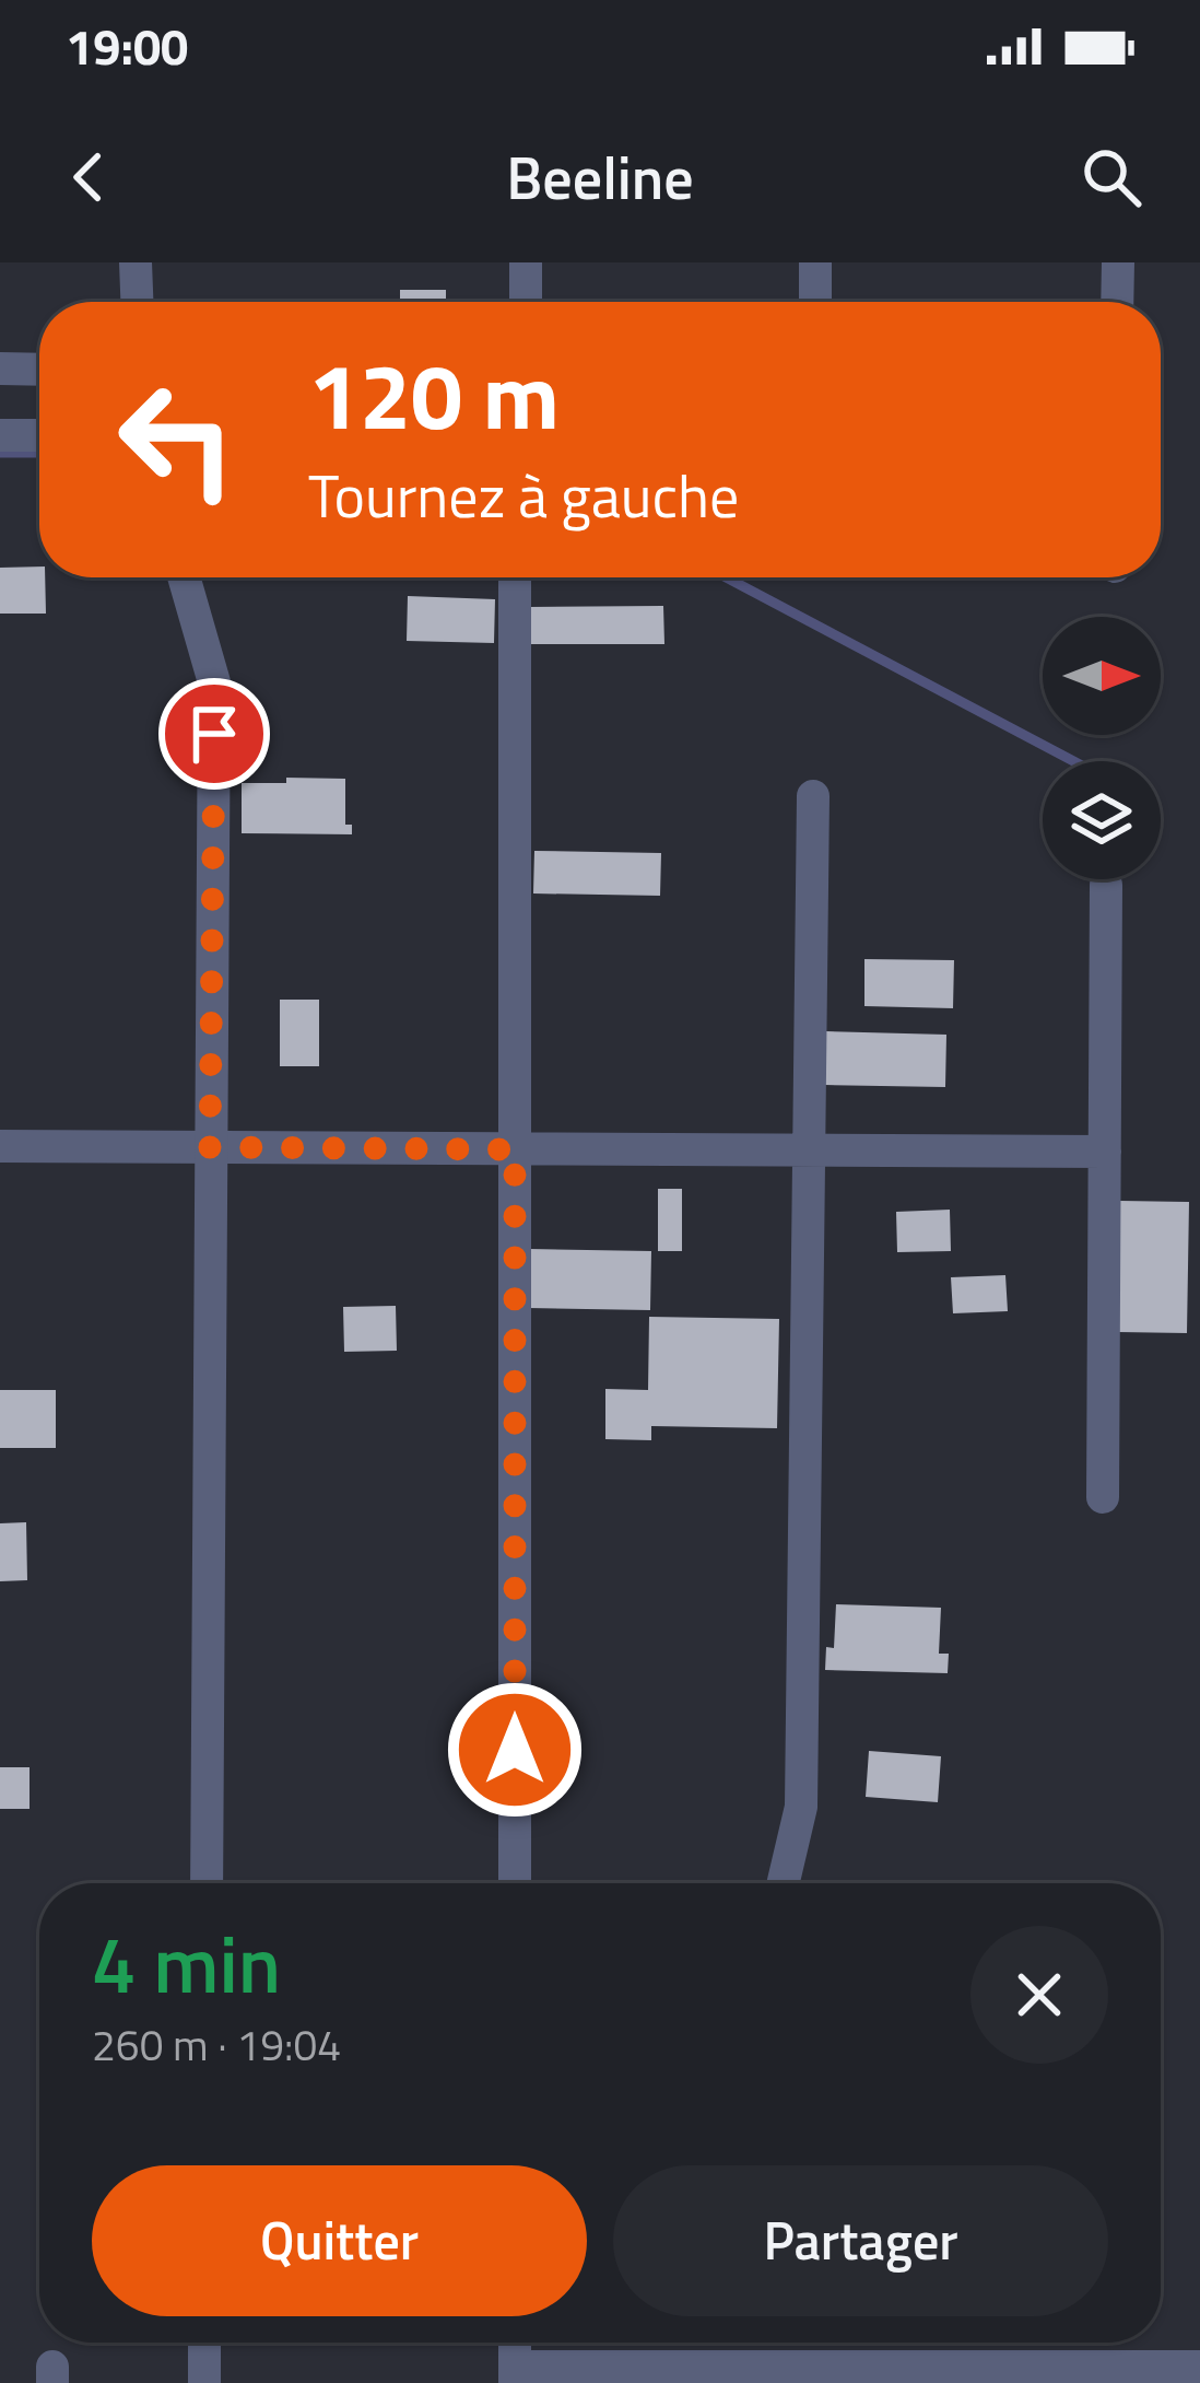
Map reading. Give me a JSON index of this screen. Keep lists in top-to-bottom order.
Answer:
{
  "north": "right",
  "page": {
    "status": "19:00",
    "header": "Beeline",
    "turn": ["120 m", "Tournez à gauche"],
    "heading": ["4 min", "260 m · 19:04"],
    "buttons": ["Quitter", "Partager"]
  }
}
